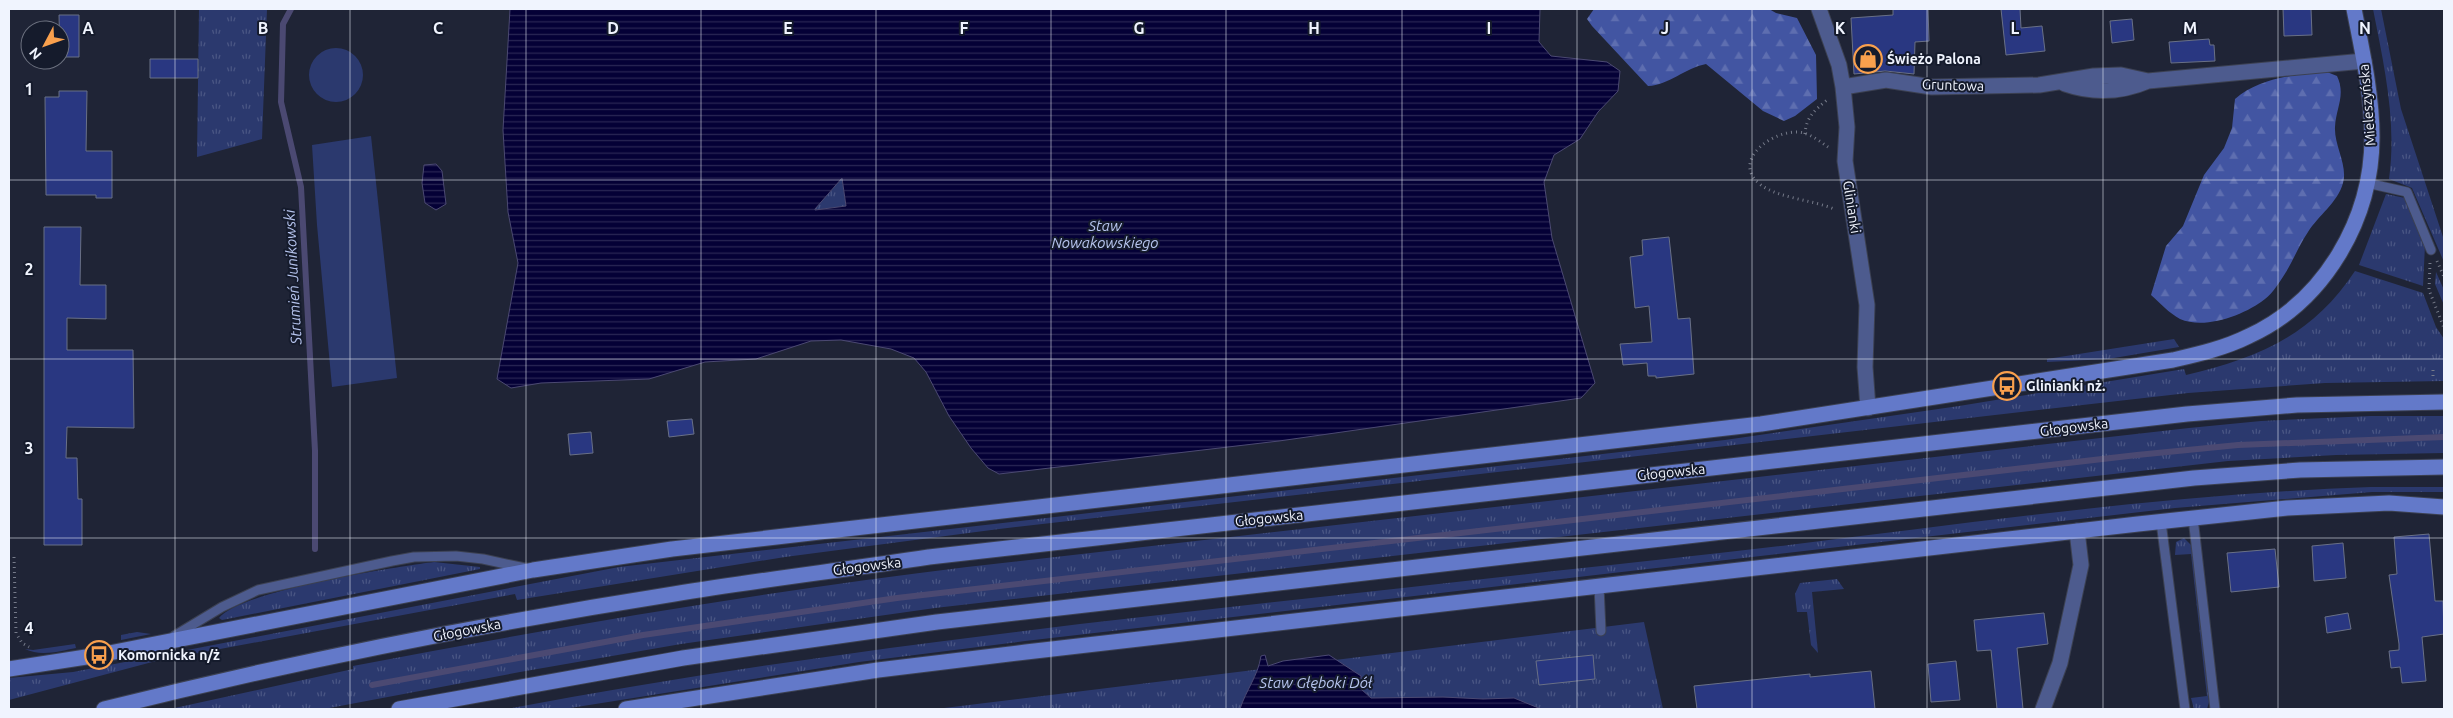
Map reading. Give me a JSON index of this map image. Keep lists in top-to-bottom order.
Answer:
{
  "streets": {
    "street": [
      "Gruntowa",
      "Mieleszyńska",
      "Glinianki",
      "Głogowska"
    ]
  },
  "crossings": [
    ["Gruntowa", "Mieleszyńska"],
    ["Gruntowa", "Glinianki"],
    ["Mieleszyńska", "Glinianki"]
  ],
  "water": ["Staw Nowakowskiego", "Strumień Junikowski", "Staw Głęboki Dół"],
  "places": {
    "shop": ["Świeżo Palona"],
    "bus stop": ["Glinianki nż.", "Komornicka n/ż"]
  },
  "north": "bottom left",
  "grid": {
    "columns": [
      "A",
      "B",
      "C",
      "D",
      "E",
      "F",
      "G",
      "H",
      "I",
      "J",
      "K",
      "L",
      "M",
      "N"
    ],
    "rows": [
      "1",
      "2",
      "3",
      "4"
    ]
  }
}
